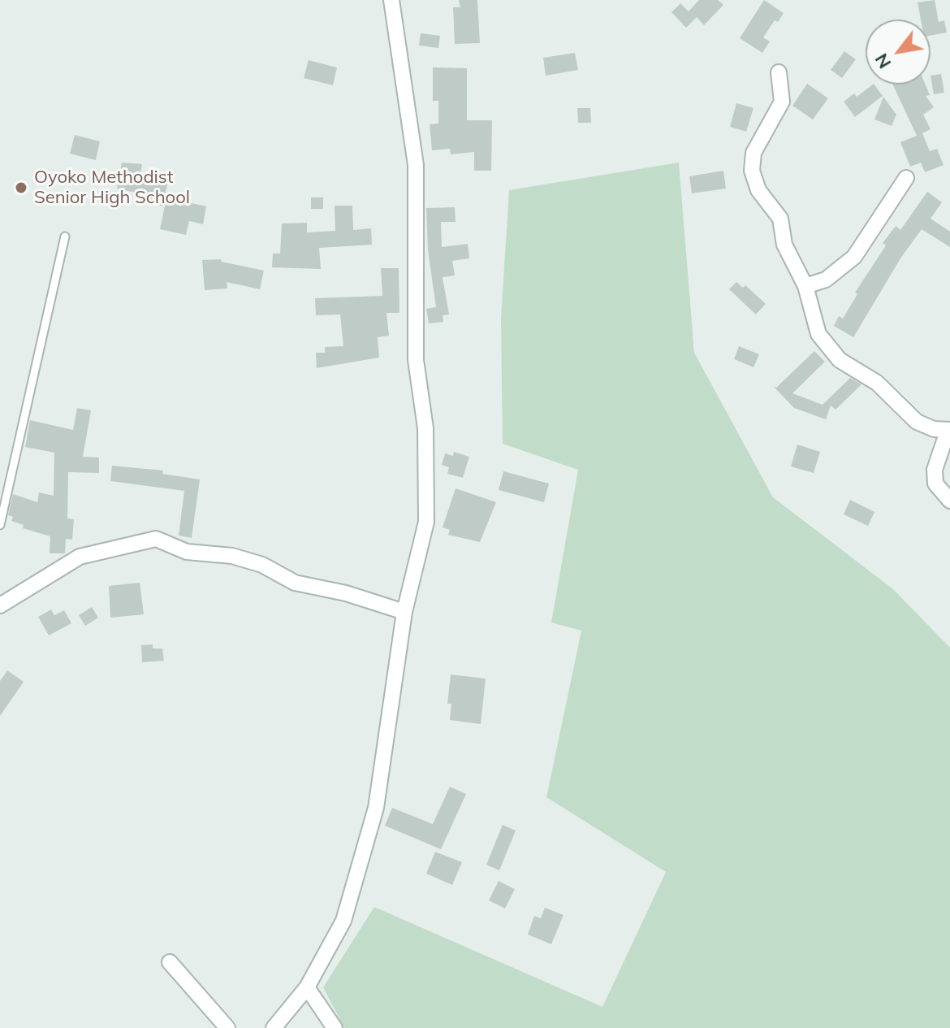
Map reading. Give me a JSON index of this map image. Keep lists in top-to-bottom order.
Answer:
{
  "places": ["Oyoko Methodist Senior High School"],
  "north": "bottom left"
}
